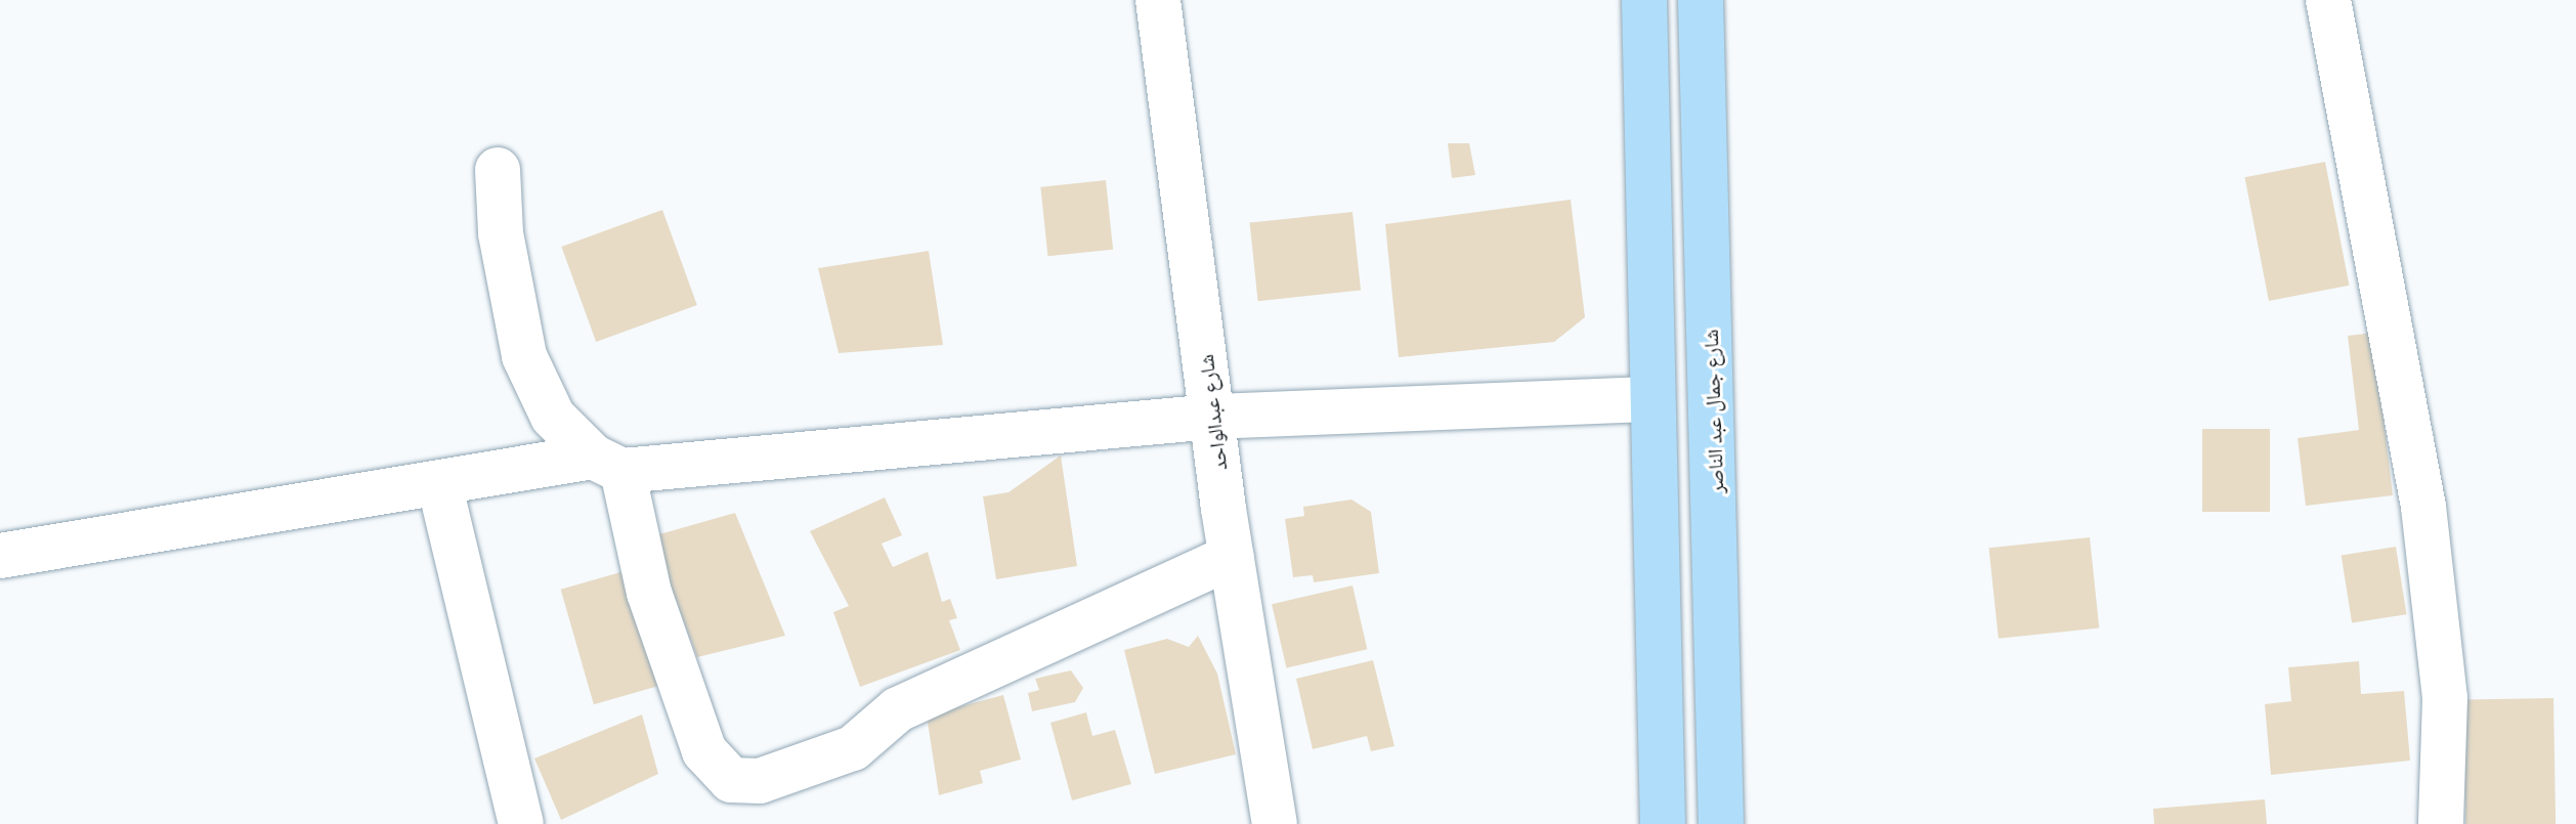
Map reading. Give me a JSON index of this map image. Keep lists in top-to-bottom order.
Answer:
{
  "streets": {
    "main road": ["شارع جمال عبد الناصر"],
    "street": ["شارع عبدالواحد"]
  }
}
